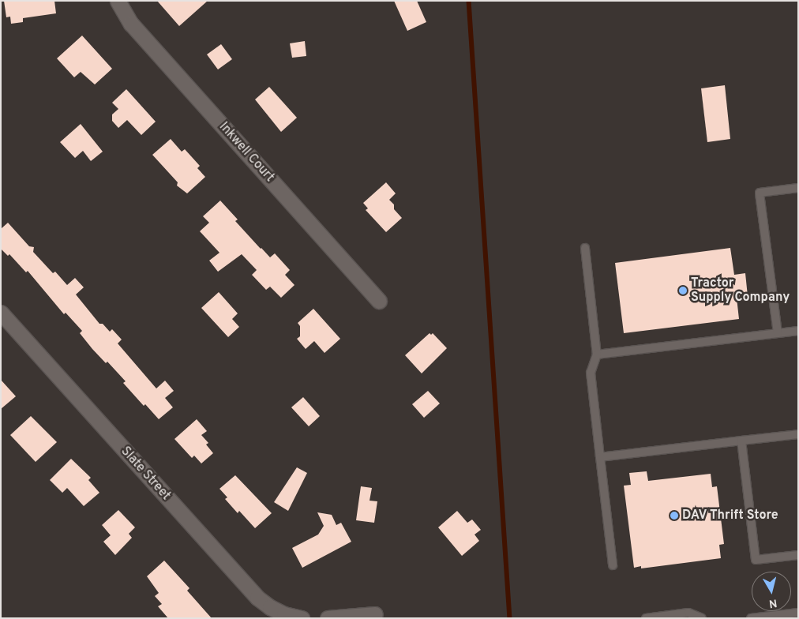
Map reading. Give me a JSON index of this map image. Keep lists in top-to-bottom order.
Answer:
{
  "streets": {
    "street": ["Inkwell Court", "Slate Street"]
  },
  "places": ["Tractor Supply Company", "DAV Thrift Store"],
  "north": "bottom"
}
